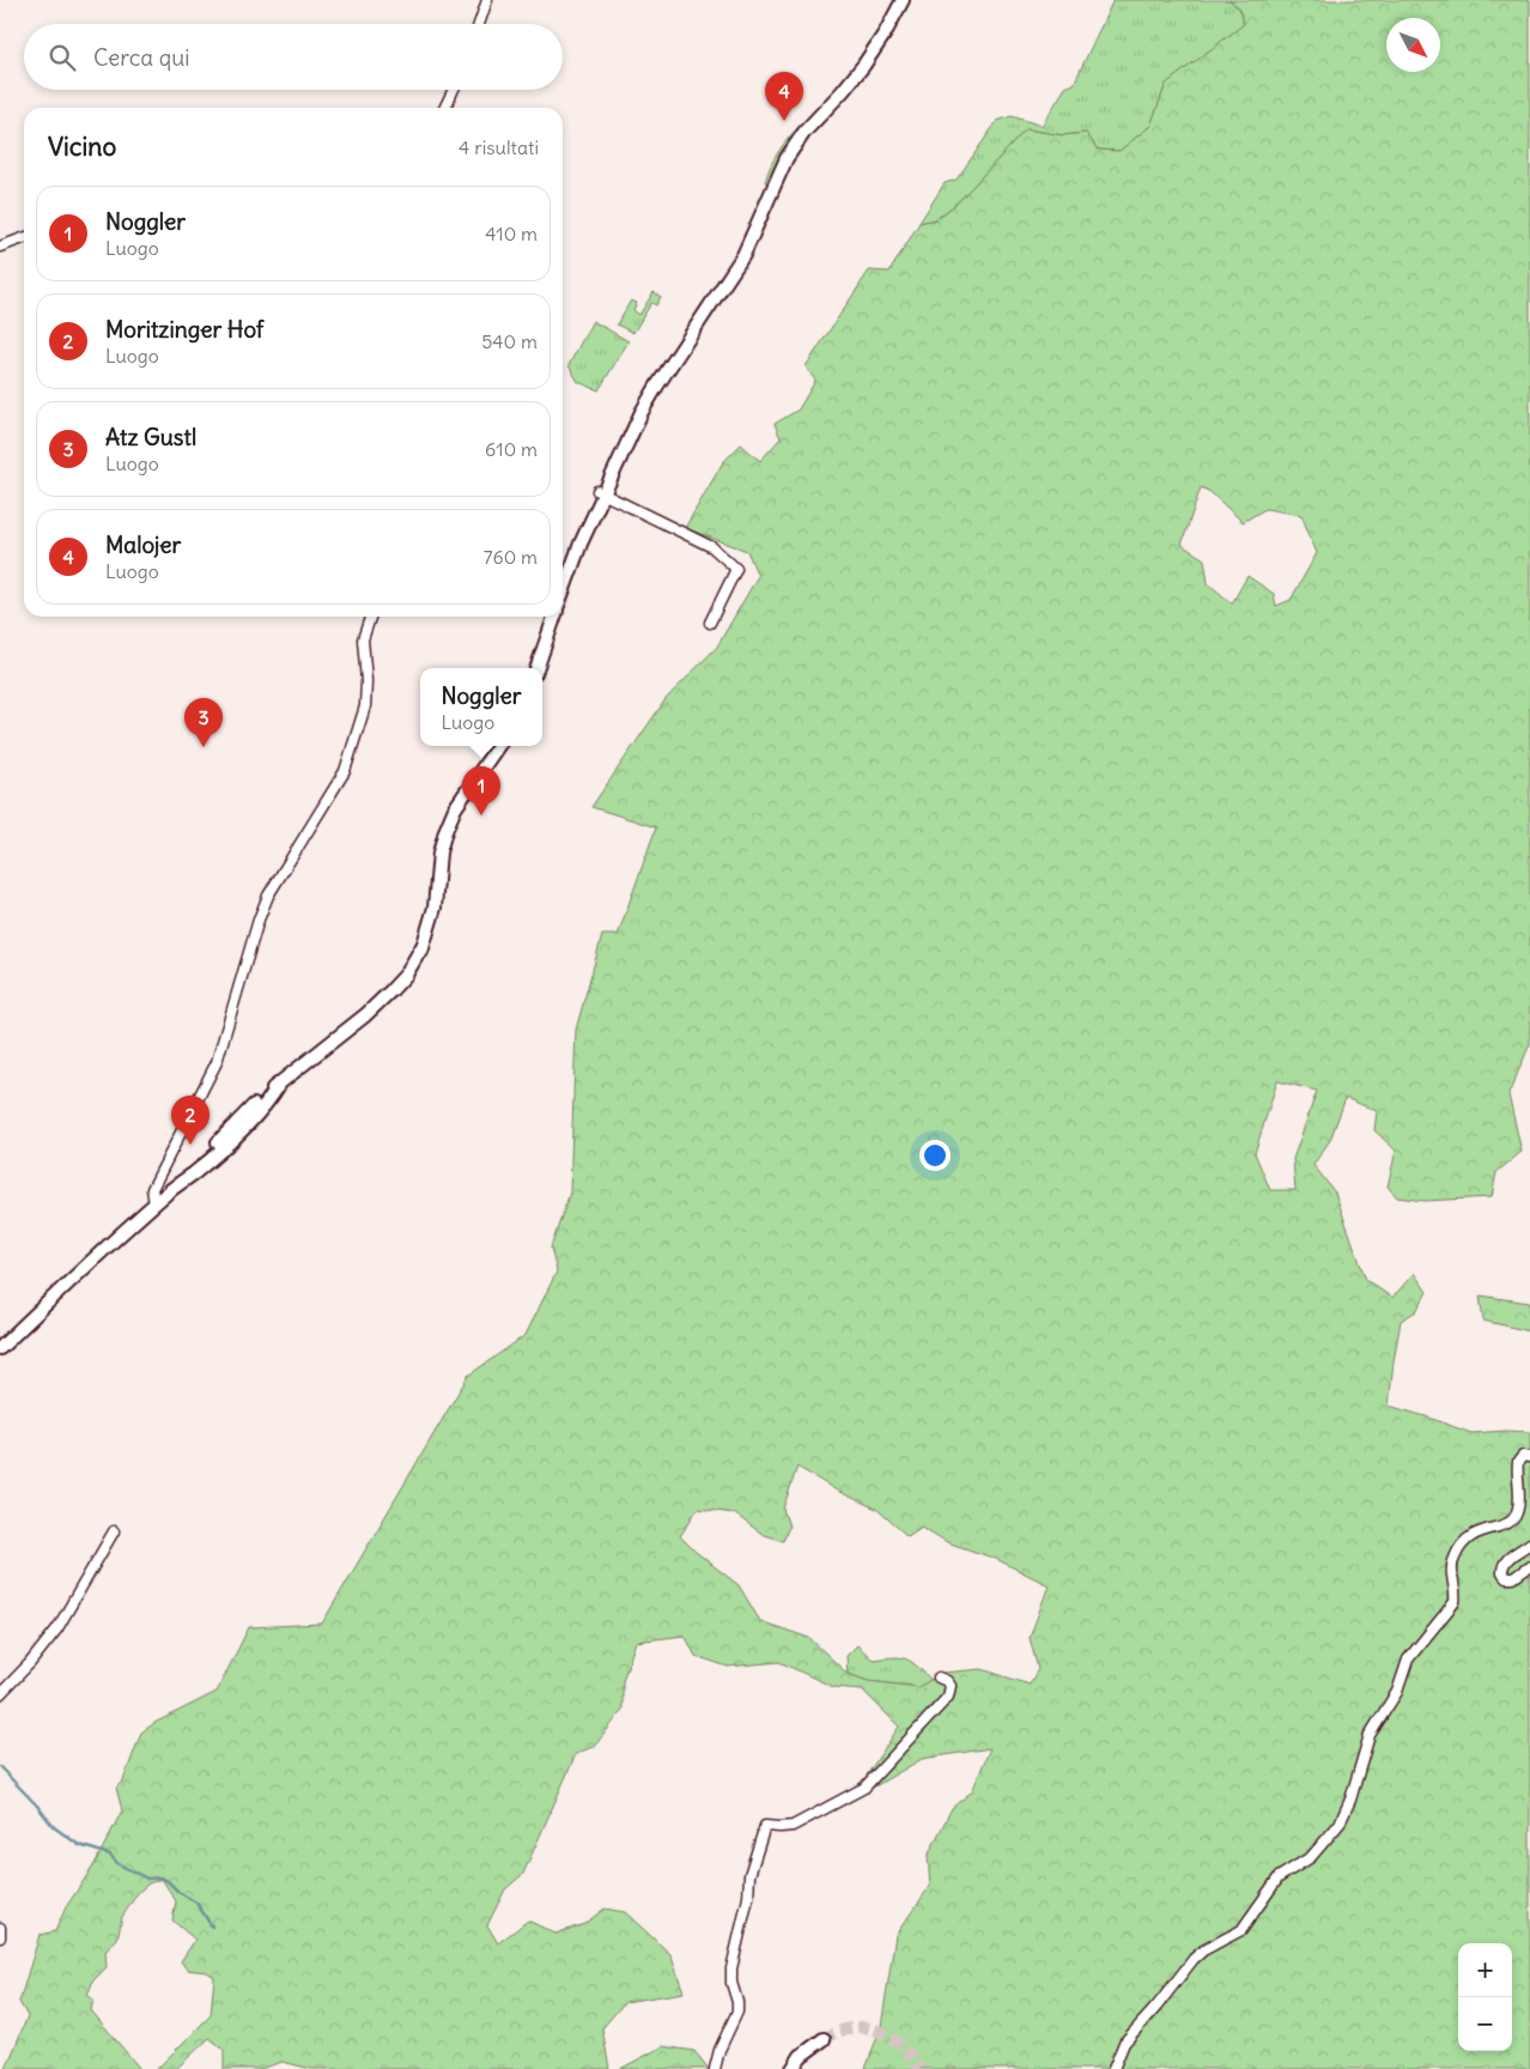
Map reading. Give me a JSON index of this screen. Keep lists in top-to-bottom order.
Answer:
{
  "north": "bottom right",
  "page": {
    "search": "Cerca qui",
    "pins": [
      "4",
      "3",
      "1",
      "2"
    ],
    "heading": ["Vicino", "4 risultati"],
    "list": [
      {
        "mark": "1",
        "name": "Noggler",
        "note": "Luogo",
        "value": "410 m"
      },
      {
        "mark": "2",
        "name": "Moritzinger Hof",
        "note": "Luogo",
        "value": "540 m"
      },
      {
        "mark": "3",
        "name": "Atz Gustl",
        "note": "Luogo",
        "value": "610 m"
      },
      {
        "mark": "4",
        "name": "Malojer",
        "note": "Luogo",
        "value": "760 m"
      }
    ],
    "popup": ["Noggler", "Luogo"],
    "map_buttons": ["+", "−"]
  }
}
